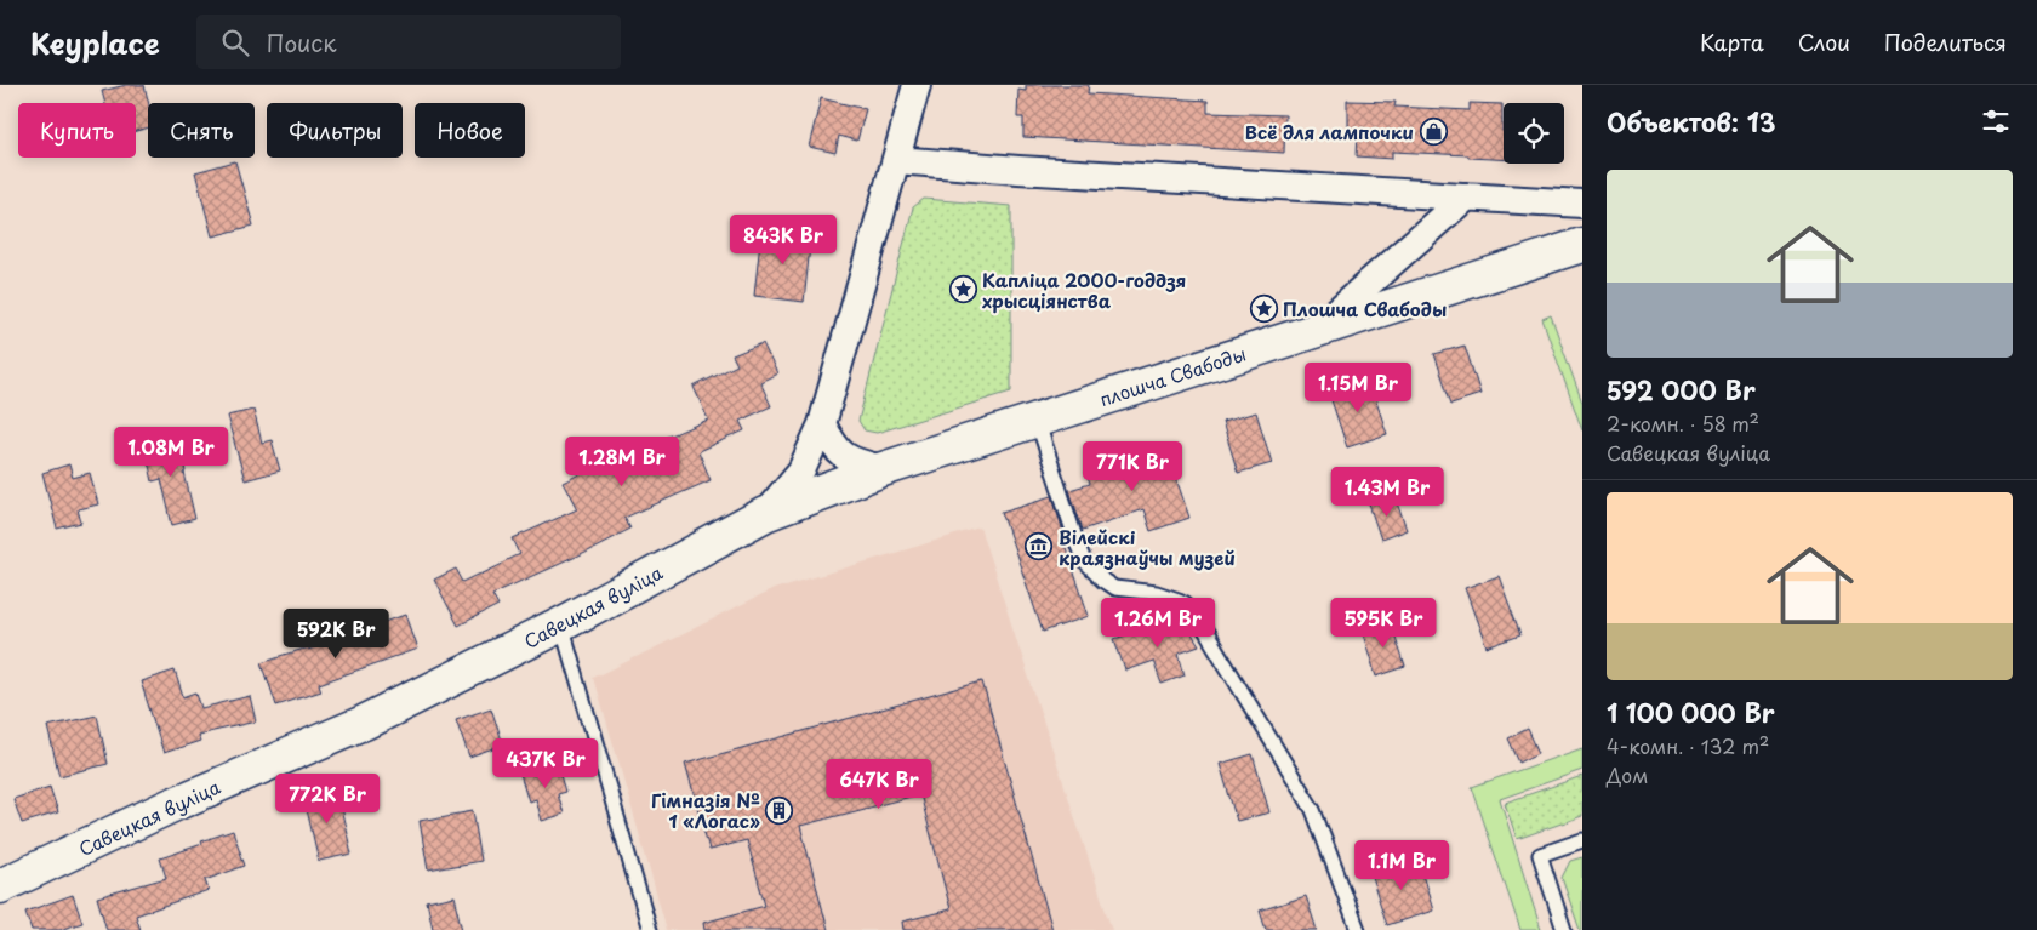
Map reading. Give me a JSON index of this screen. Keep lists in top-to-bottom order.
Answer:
{
  "streets": {
    "street": ["плошча Свабоды", "Савецкая вуліца"]
  },
  "crossings": [
    ["плошча Свабоды", "Савецкая вуліца"]
  ],
  "places": {
    "shop": ["Всё для лампочки"],
    "place": ["Капліца 2000-годдзя хрысціянства", "Плошча Свабоды"],
    "museum": ["Вілейскі краязнаўчы музей"],
    "building": ["Гімназія № 1 «Логас»"]
  },
  "page": {
    "header": "Keyplace",
    "search": "Поиск",
    "nav": ["Карта", "Слои", "Поделиться"],
    "heading": "Объектов: 13",
    "chip": [
      "Купить",
      "Снять",
      "Фильтры",
      "Новое"
    ],
    "list": [
      {
        "name": "592 000 Br",
        "note": "2-комн. · 58 m² · Савецкая вуліца"
      },
      {
        "name": "1 100 000 Br",
        "note": "4-комн. · 132 m² · Дом"
      }
    ],
    "price": [
      "843K Br",
      "1.15M Br",
      "1.08M Br",
      "1.28M Br",
      "771K Br",
      "1.43M Br",
      "1.26M Br",
      "595K Br",
      "592K Br",
      "437K Br",
      "647K Br",
      "772K Br",
      "1.1M Br"
    ]
  }
}
